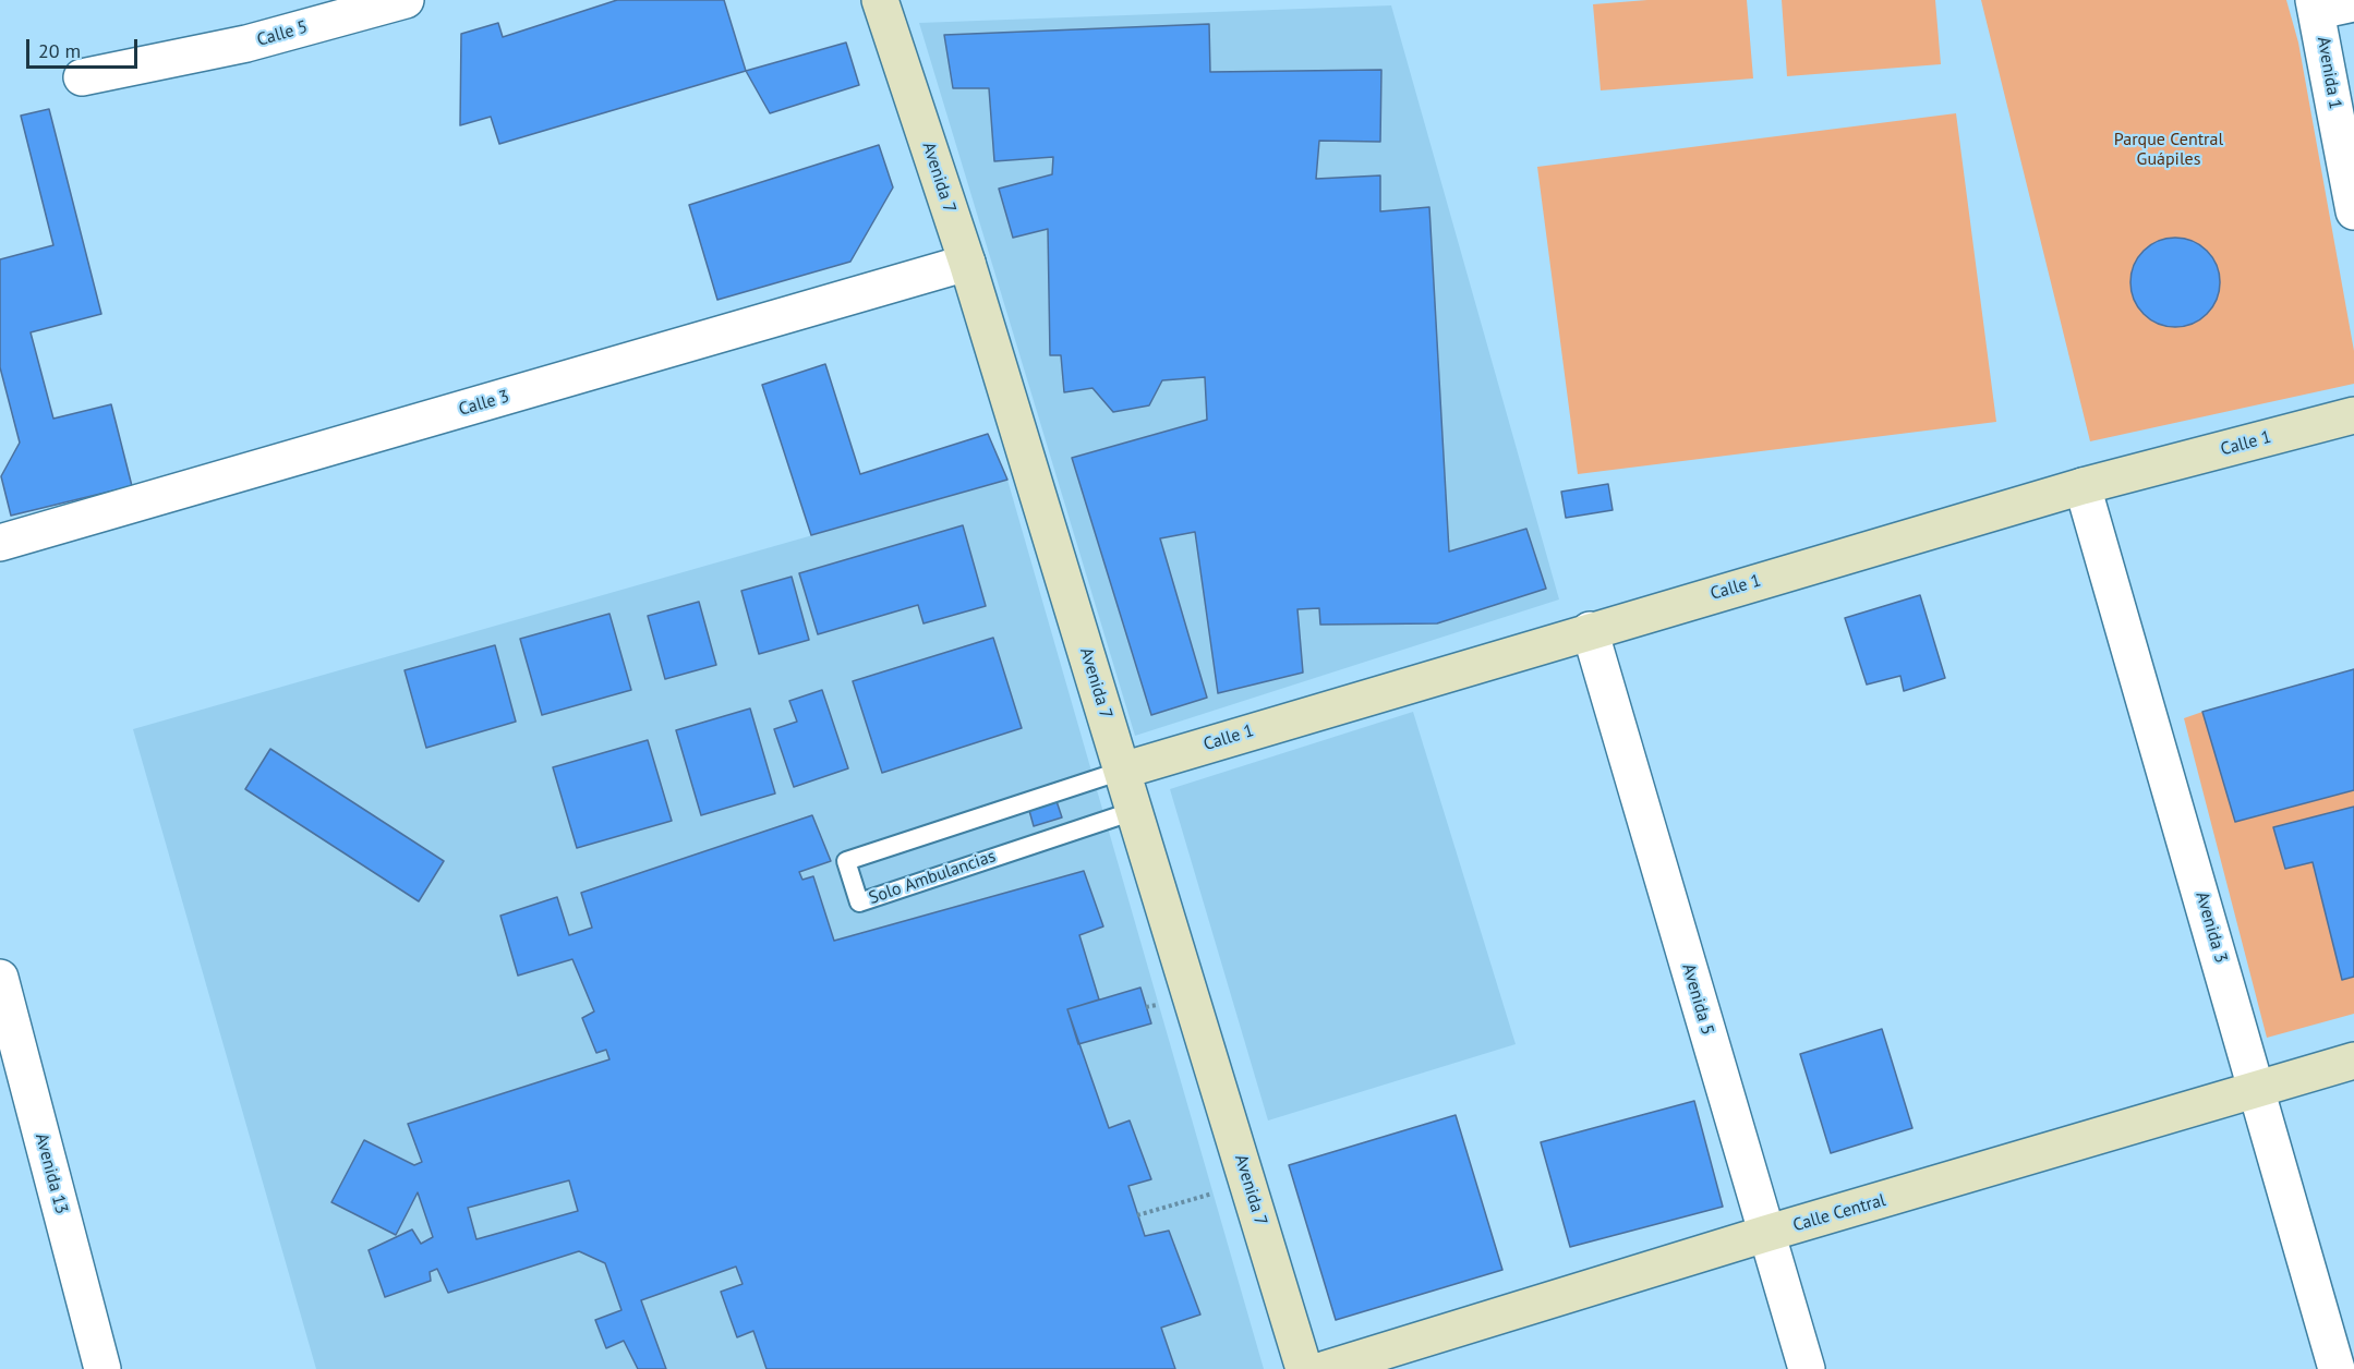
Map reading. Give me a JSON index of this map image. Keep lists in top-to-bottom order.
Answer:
{
  "streets": {
    "main road": ["Avenida 7", "Calle 1", "Calle Central"],
    "street": [
      "Calle 5",
      "Avenida 1",
      "Calle 3",
      "Avenida 3",
      "Avenida 5",
      "Avenida 13"
    ],
    "lane": ["Solo Ambulancias"]
  },
  "crossings": [
    ["Avenida 7", "Calle 3"],
    ["Avenida 7", "Calle 1"],
    ["Avenida 7", "Solo Ambulancias"],
    ["Calle 1", "Solo Ambulancias"],
    ["Calle 1", "Avenida 3"],
    ["Calle 1", "Avenida 5"],
    ["Avenida 3", "Calle Central"],
    ["Avenida 5", "Calle Central"]
  ],
  "parks": ["Parque Central Guápiles"],
  "scale_bar": "20 m"
}
